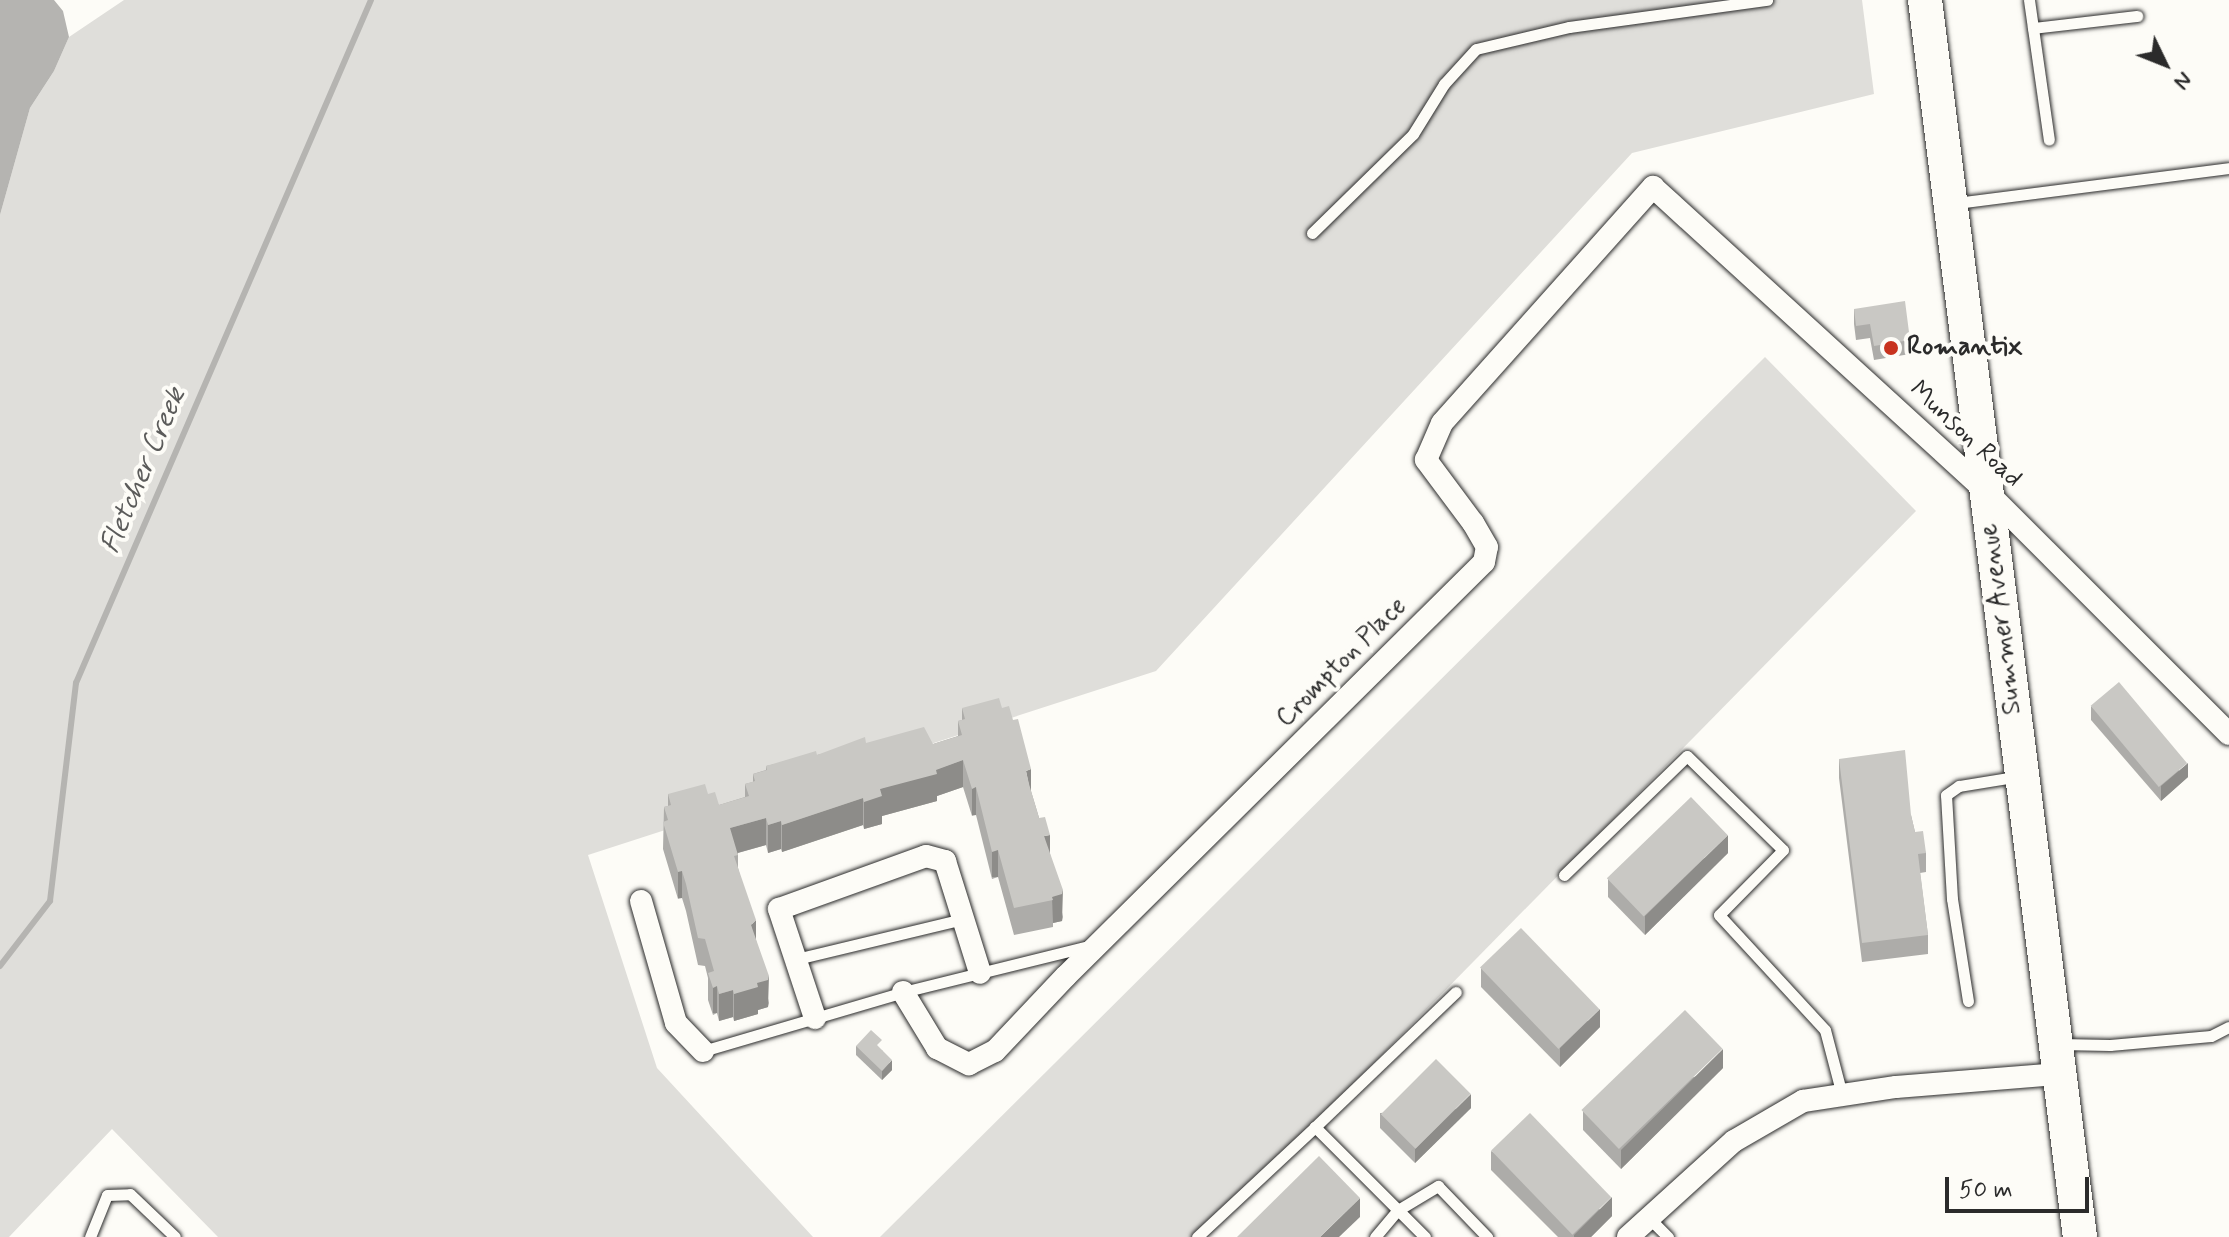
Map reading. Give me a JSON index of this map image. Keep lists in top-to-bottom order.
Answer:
{
  "streets": {
    "main road": ["Summer Avenue"],
    "street": ["Munson Road", "Crompton Place"]
  },
  "crossings": [
    ["Munson Road", "Summer Avenue"],
    ["Munson Road", "Crompton Place"]
  ],
  "water": ["Fletcher Creek"],
  "places": ["Romantix"],
  "scale_bar": "50 m",
  "north": "bottom right"
}
